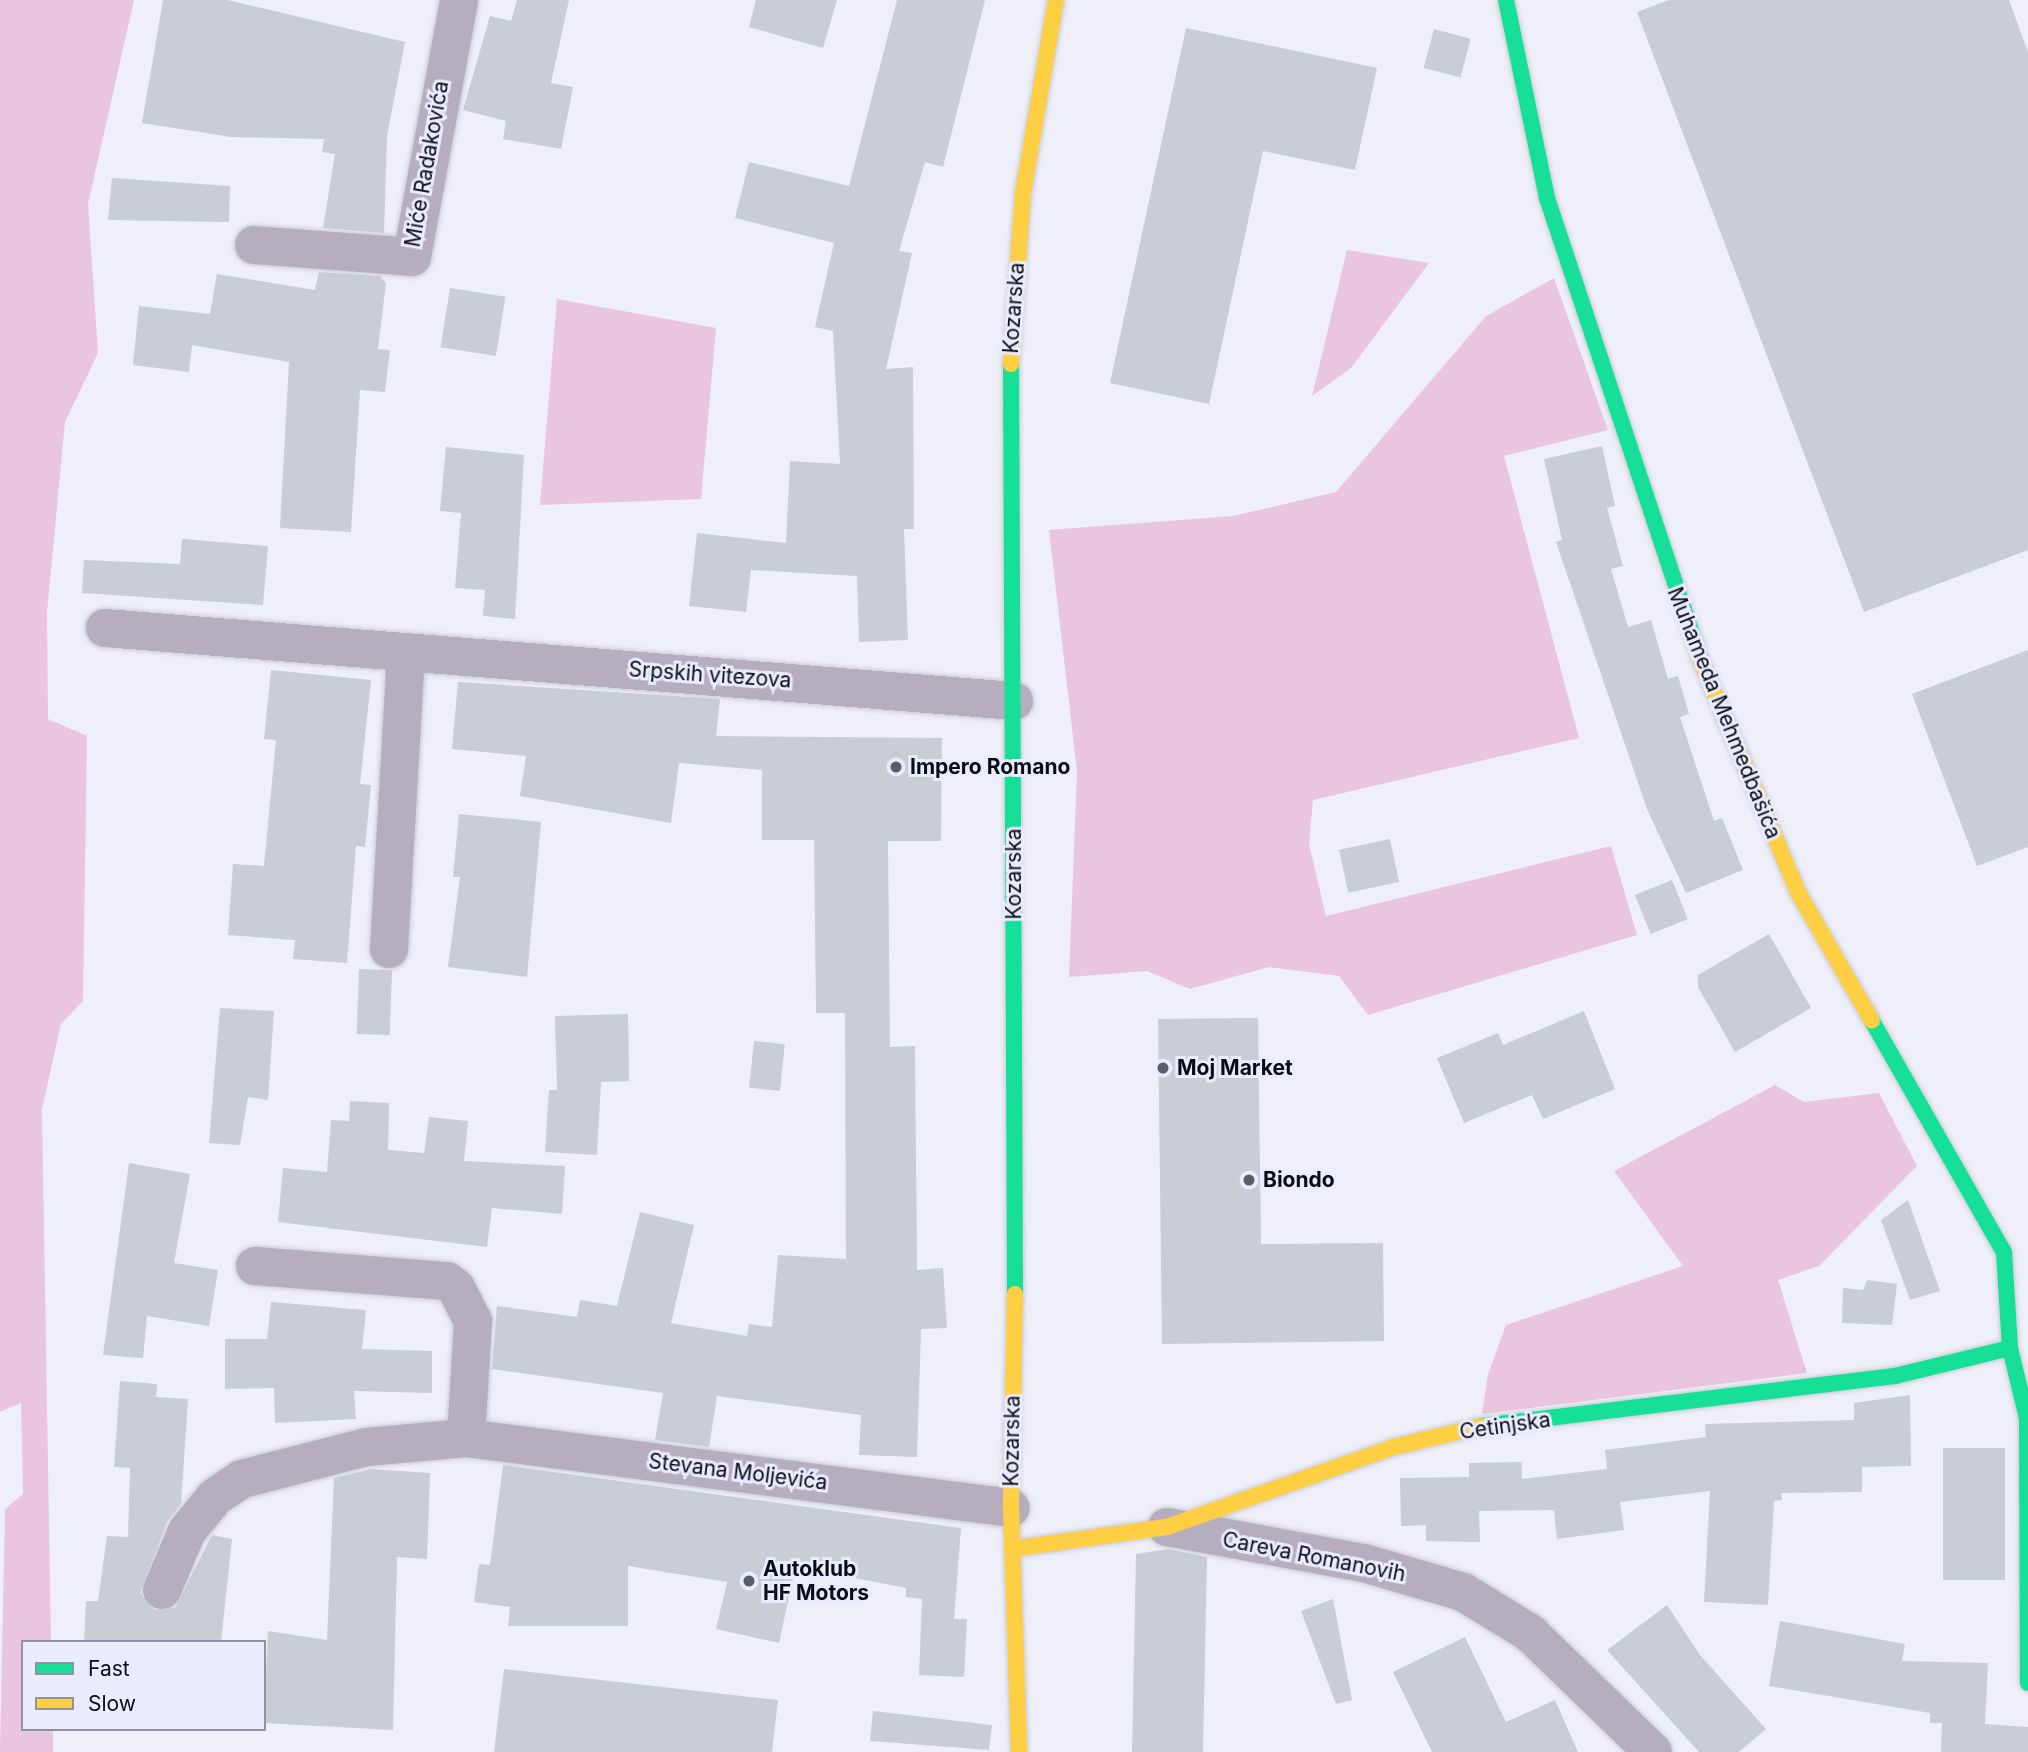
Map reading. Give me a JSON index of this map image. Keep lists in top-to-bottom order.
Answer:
{
  "streets": {
    "street": [
      "Miće Radakovića",
      "Kozarska",
      "Srpskih vitezova",
      "Muhameda Mehmedbašića",
      "Cetinjska",
      "Stevana Moljevića",
      "Careva Romanovih"
    ]
  },
  "crossings": [
    ["Kozarska", "Srpskih vitezova"],
    ["Kozarska", "Cetinjska"],
    ["Kozarska", "Stevana Moljevića"],
    ["Muhameda Mehmedbašića", "Cetinjska"],
    ["Cetinjska", "Careva Romanovih"]
  ],
  "places": [
    "Impero Romano",
    "Moj Market",
    "Biondo",
    "Autoklub HF Motors"
  ],
  "legend": ["Fast", "Slow"]
}
